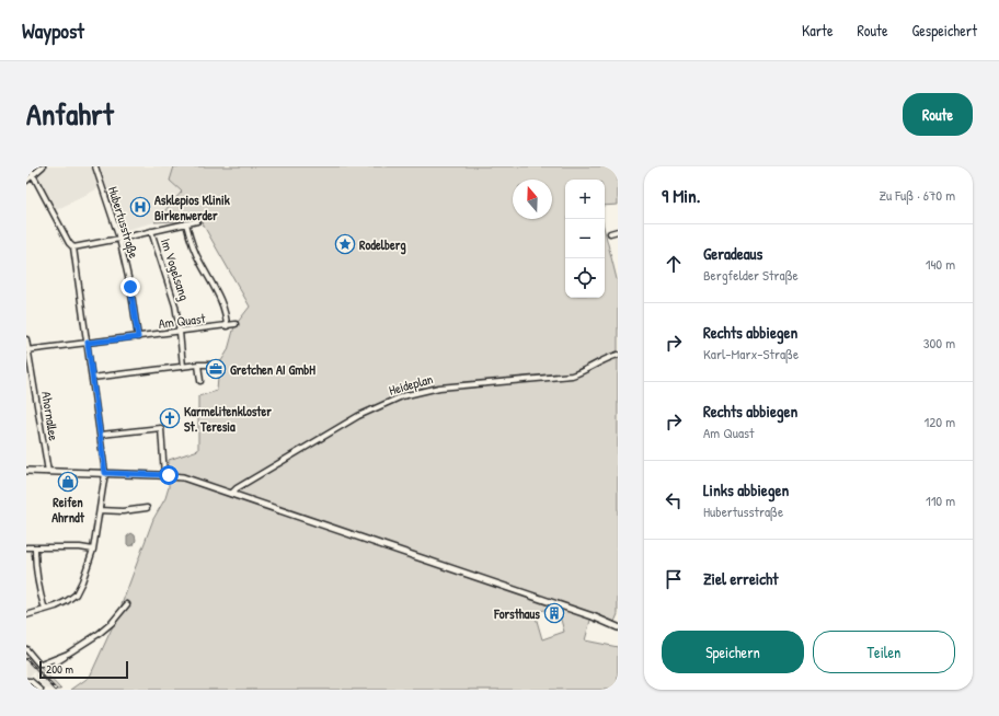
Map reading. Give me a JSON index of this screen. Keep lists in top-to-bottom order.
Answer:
{
  "streets": {
    "street": [
      "Hubertusstraße",
      "Im Vogelsang",
      "Am Quast",
      "Heideplan",
      "Ahornallee"
    ]
  },
  "crossings": [
    ["Hubertusstraße", "Am Quast"],
    ["Im Vogelsang", "Am Quast"],
    ["Am Quast", "Ahornallee"]
  ],
  "places": {
    "hospital": ["Asklepios Klinik Birkenwerder"],
    "place": ["Rodelberg"],
    "office": ["Gretchen AI GmbH"],
    "church": ["Karmelitenkloster St. Teresia"],
    "shop": ["Reifen Ahrndt"],
    "building": ["Forsthaus"]
  },
  "scale_bar": "200 m",
  "north": "top",
  "page": {
    "header": "Waypost",
    "nav": ["Karte", "Route", "Gespeichert"],
    "title": "Anfahrt",
    "buttons": [
      "Route",
      ["Speichern", "Teilen"]
    ],
    "heading": ["9 Min.", "Zu Fuß · 670 m"],
    "map_buttons": ["+", "−"],
    "list": [
      ["Geradeaus", "Bergfelder Straße", "140 m"],
      ["Rechts abbiegen", "Karl-Marx-Straße", "300 m"],
      ["Rechts abbiegen", "Am Quast", "120 m"],
      ["Links abbiegen", "Hubertusstraße", "110 m"],
      "Ziel erreicht"
    ],
    "scale": "200 m"
  }
}
